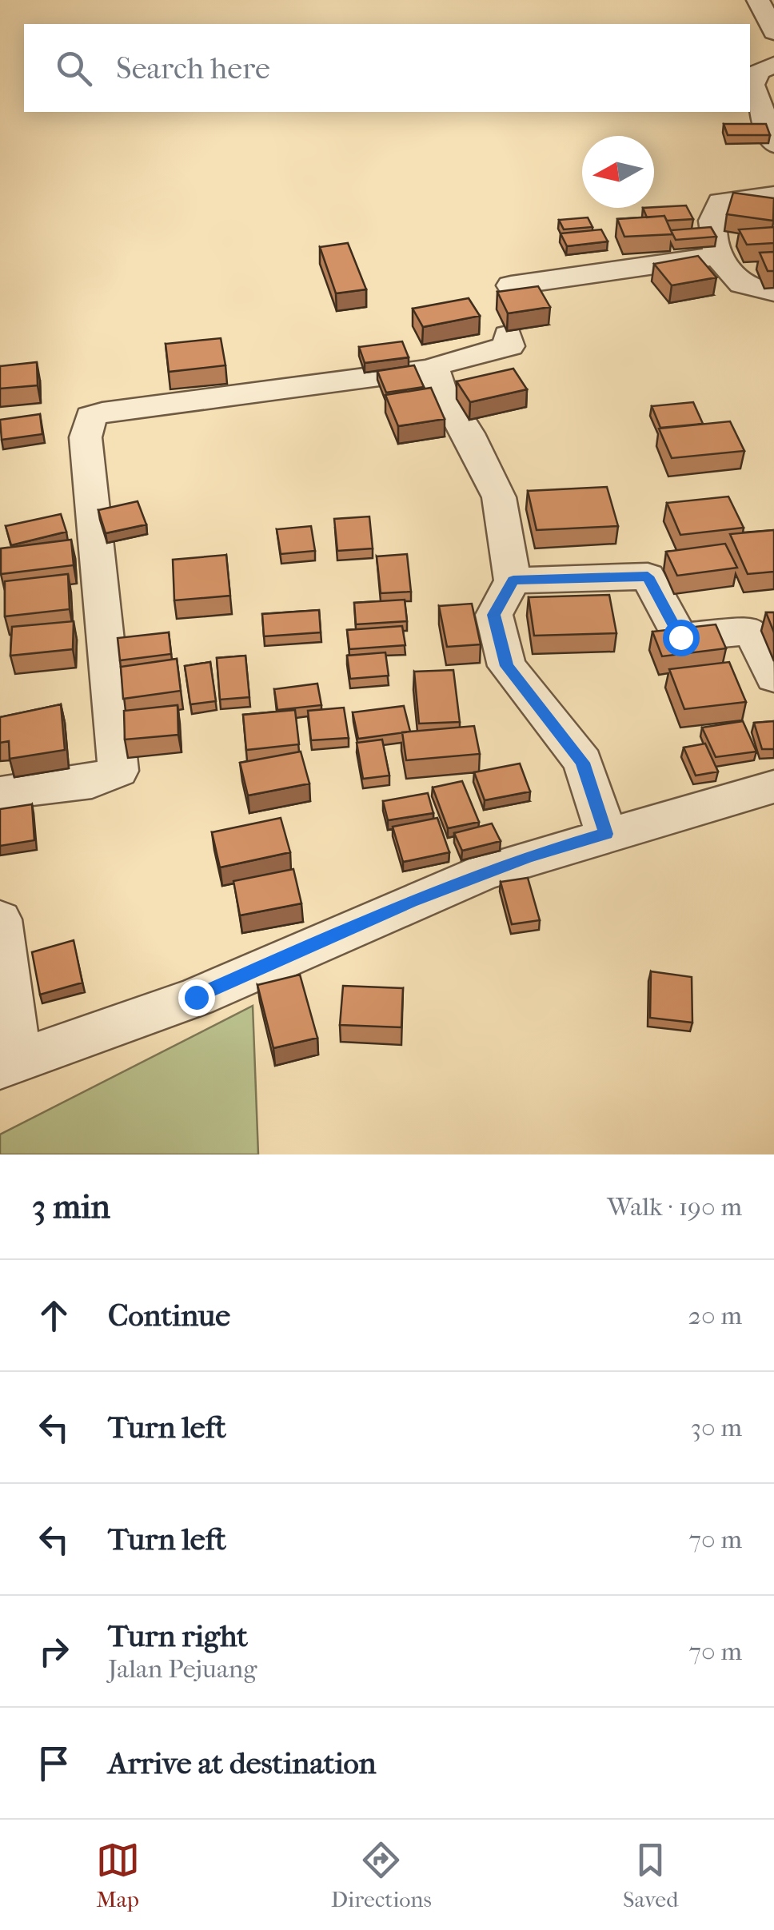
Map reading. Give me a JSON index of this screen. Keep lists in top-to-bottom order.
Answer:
{
  "north": "left",
  "page": {
    "search": "Search here",
    "heading": ["3 min", "Walk · 190 m"],
    "list": [
      ["Continue", "20 m"],
      ["Turn left", "30 m"],
      ["Turn left", "70 m"],
      ["Turn right", "Jalan Pejuang", "70 m"],
      "Arrive at destination"
    ],
    "nav": ["Map", "Directions", "Saved"]
  }
}
